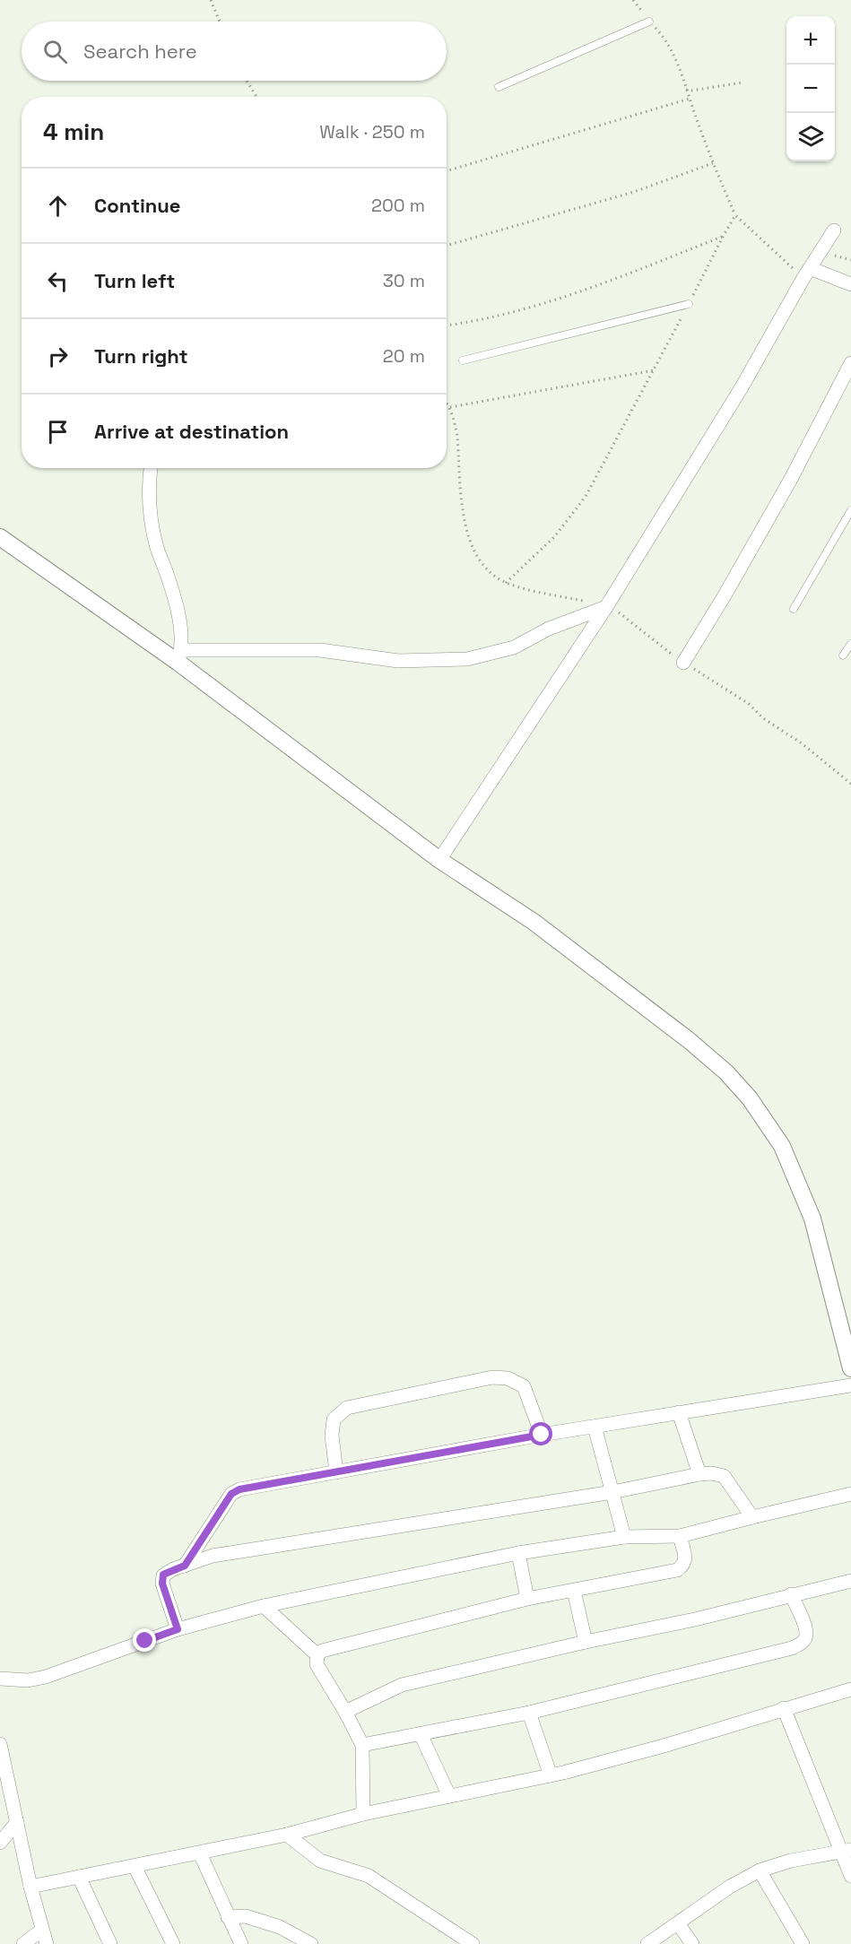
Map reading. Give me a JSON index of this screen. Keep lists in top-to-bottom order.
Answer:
{
  "page": {
    "map_buttons": ["+", "−"],
    "search": "Search here",
    "heading": ["4 min", "Walk · 250 m"],
    "list": [
      ["Continue", "200 m"],
      ["Turn left", "30 m"],
      ["Turn right", "20 m"],
      "Arrive at destination"
    ]
  }
}
